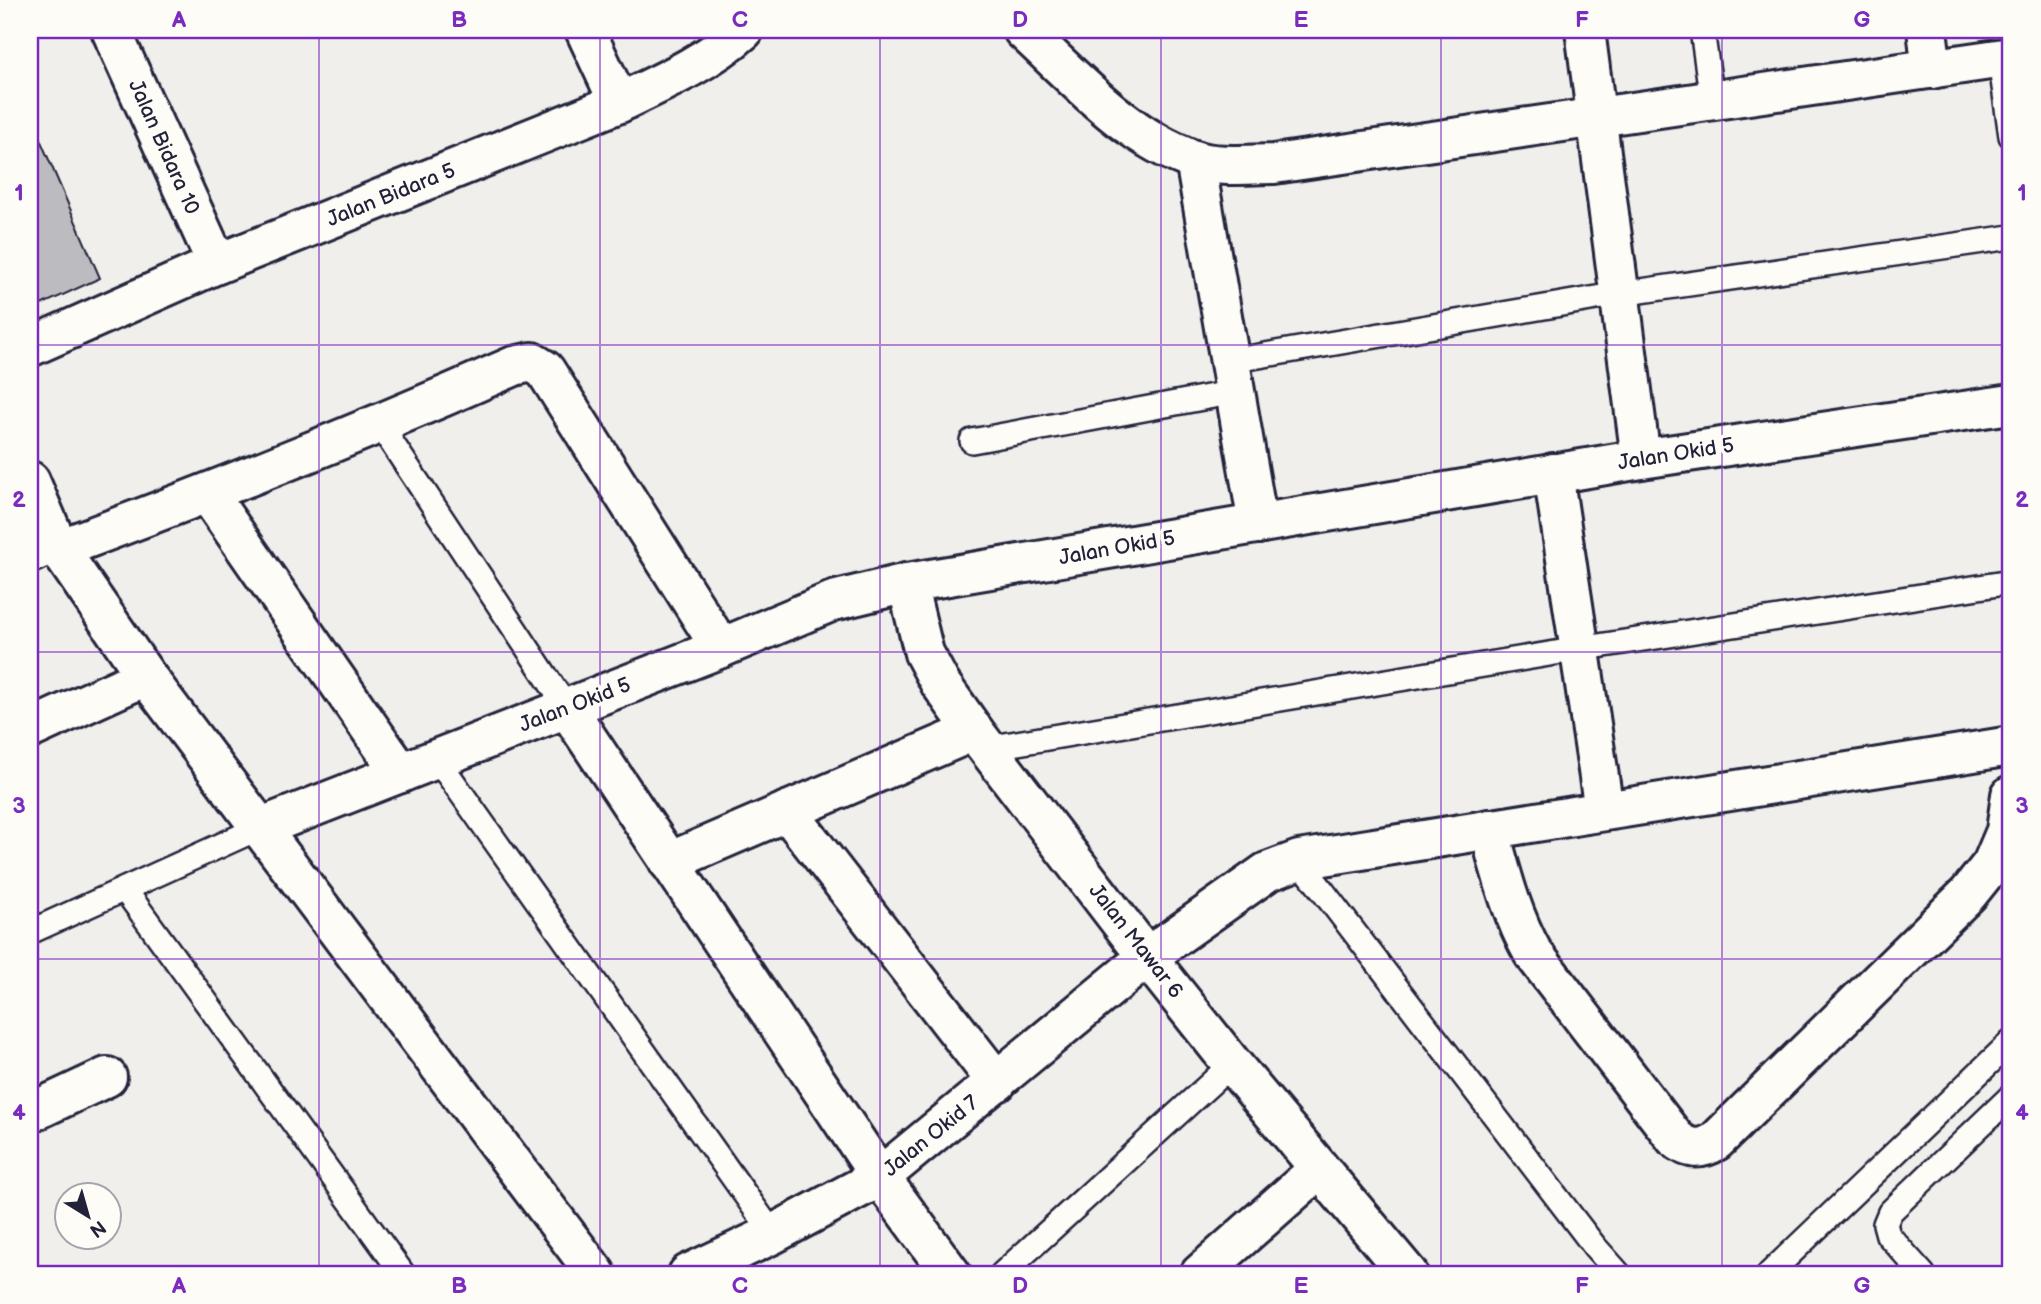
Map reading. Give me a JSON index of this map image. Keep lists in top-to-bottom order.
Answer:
{
  "streets": {
    "street": [
      "Jalan Bidara 10",
      "Jalan Bidara 5",
      "Jalan Okid 5",
      "Jalan Mawar 6",
      "Jalan Okid 7"
    ]
  },
  "crossings": [
    ["Jalan Bidara 10", "Jalan Bidara 5"],
    ["Jalan Okid 5", "Jalan Mawar 6"],
    ["Jalan Mawar 6", "Jalan Okid 7"]
  ],
  "north": "bottom right",
  "grid": {
    "columns": [
      "A",
      "B",
      "C",
      "D",
      "E",
      "F",
      "G"
    ],
    "rows": [
      "1",
      "2",
      "3",
      "4"
    ]
  }
}
